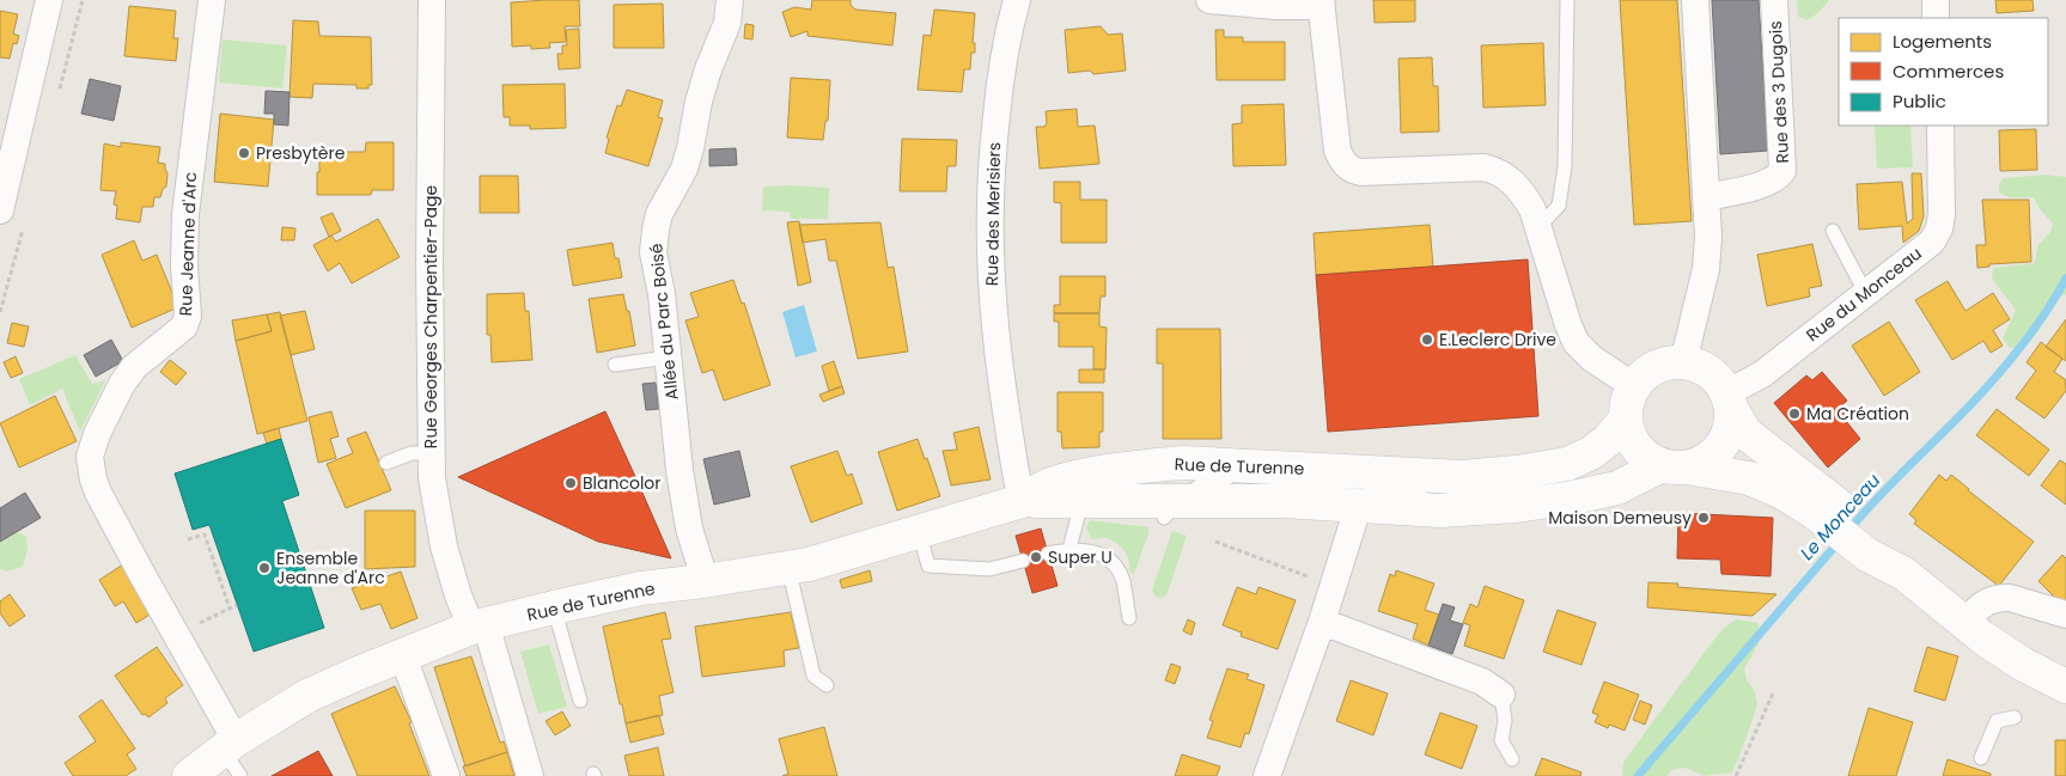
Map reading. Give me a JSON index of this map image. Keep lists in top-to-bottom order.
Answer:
{
  "streets": {
    "main road": ["Rue de Turenne"],
    "street": [
      "Rue des 3 Dugois",
      "Rue des Merisiers",
      "Rue Jeanne d'Arc",
      "Rue du Monceau",
      "Rue Georges Charpentier-Page",
      "Allée du Parc Boisé"
    ]
  },
  "crossings": [
    ["Rue des Merisiers", "Rue de Turenne"],
    ["Rue Jeanne d'Arc", "Rue de Turenne"],
    ["Rue du Monceau", "Rue de Turenne"],
    ["Rue Georges Charpentier-Page", "Rue de Turenne"],
    ["Allée du Parc Boisé", "Rue de Turenne"]
  ],
  "water": ["Le Monceau"],
  "places": [
    "Presbytère",
    "E.Leclerc Drive",
    "Ma Création",
    "Blancolor",
    "Maison Demeusy",
    "Super U",
    "Ensemble Jeanne d'Arc"
  ],
  "legend": ["Logements", "Commerces", "Public"]
}
